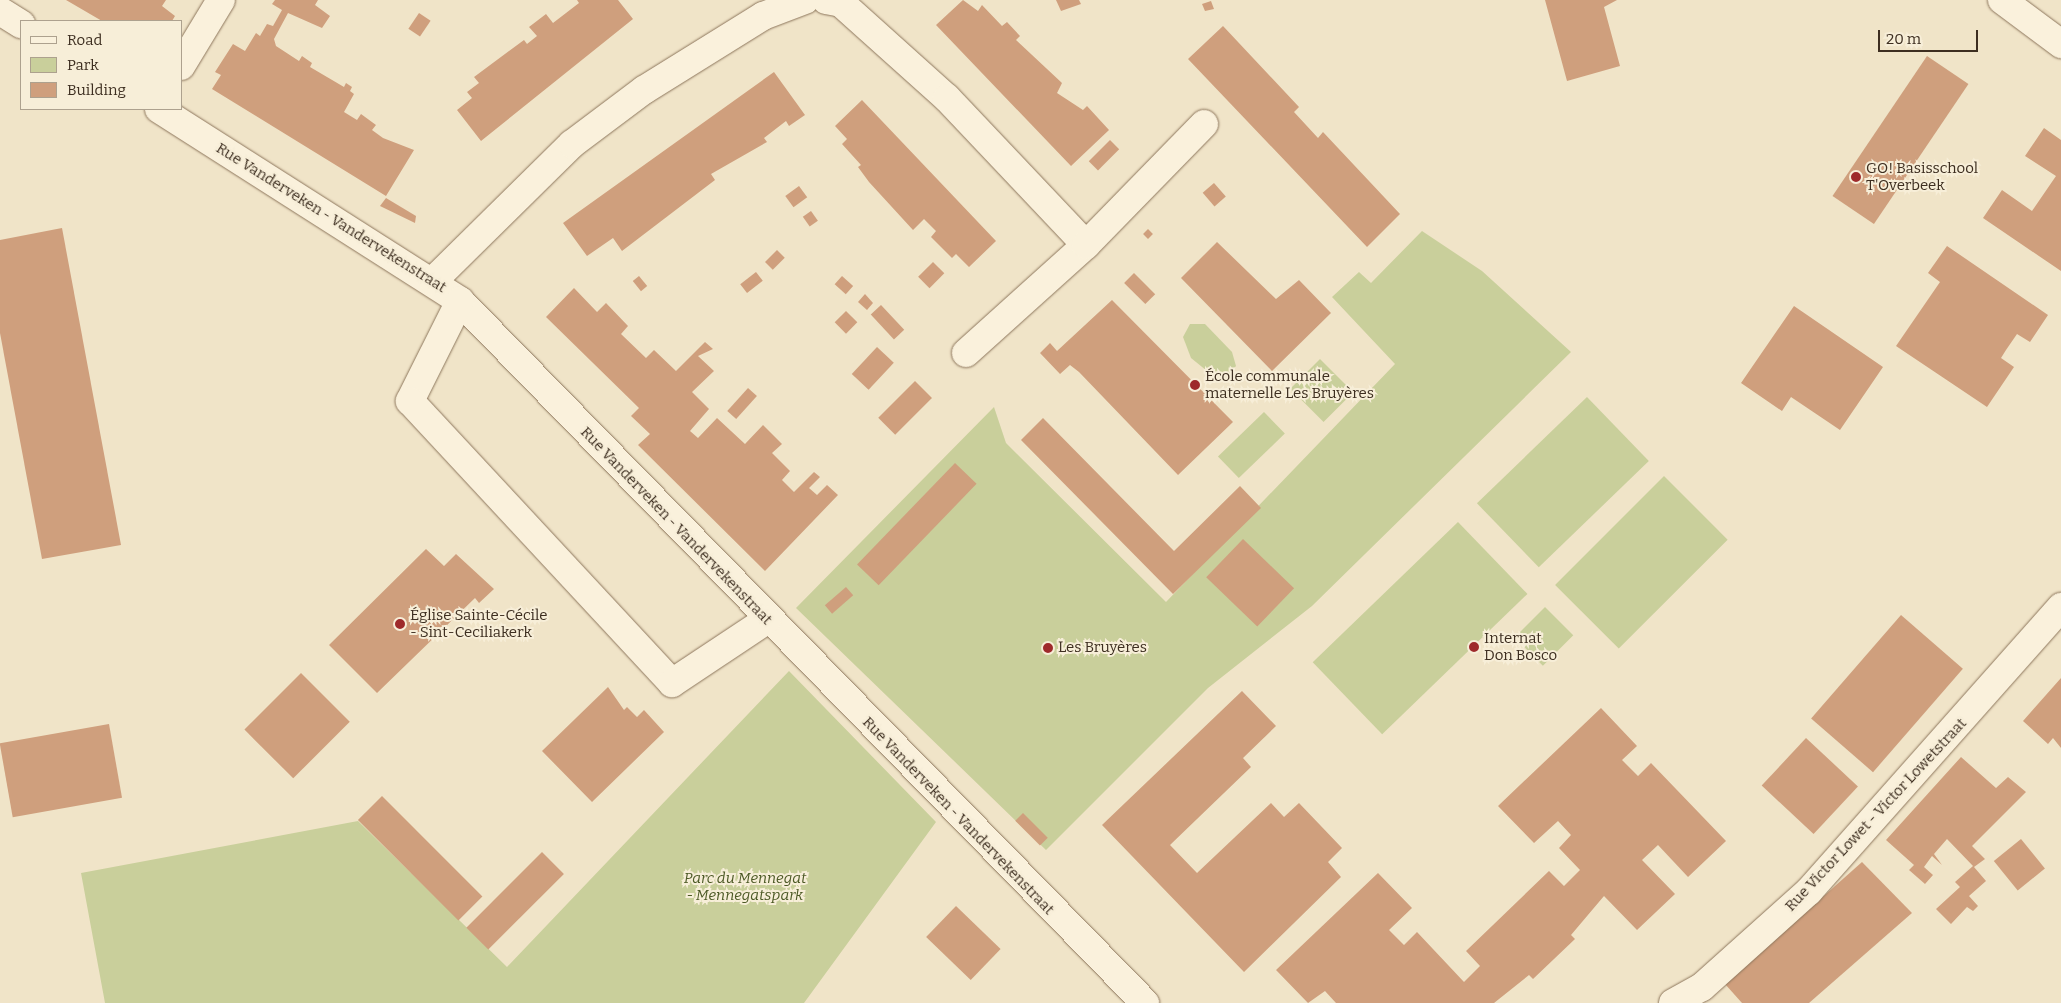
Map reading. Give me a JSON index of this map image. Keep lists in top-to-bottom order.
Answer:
{
  "streets": {
    "street": ["Rue Vanderveken - Vandervekenstraat", "Rue Victor Lowet - Victor Lowetstraat"]
  },
  "parks": ["Parc du Mennegat - Mennegatspark"],
  "places": [
    "GO! Basisschool T'Overbeek",
    "École communale maternelle Les Bruyères",
    "Église Sainte-Cécile - Sint-Ceciliakerk",
    "Internat Don Bosco",
    "Les Bruyères"
  ],
  "legend": ["Road", "Park", "Building"],
  "scale_bar": "20 m"
}
